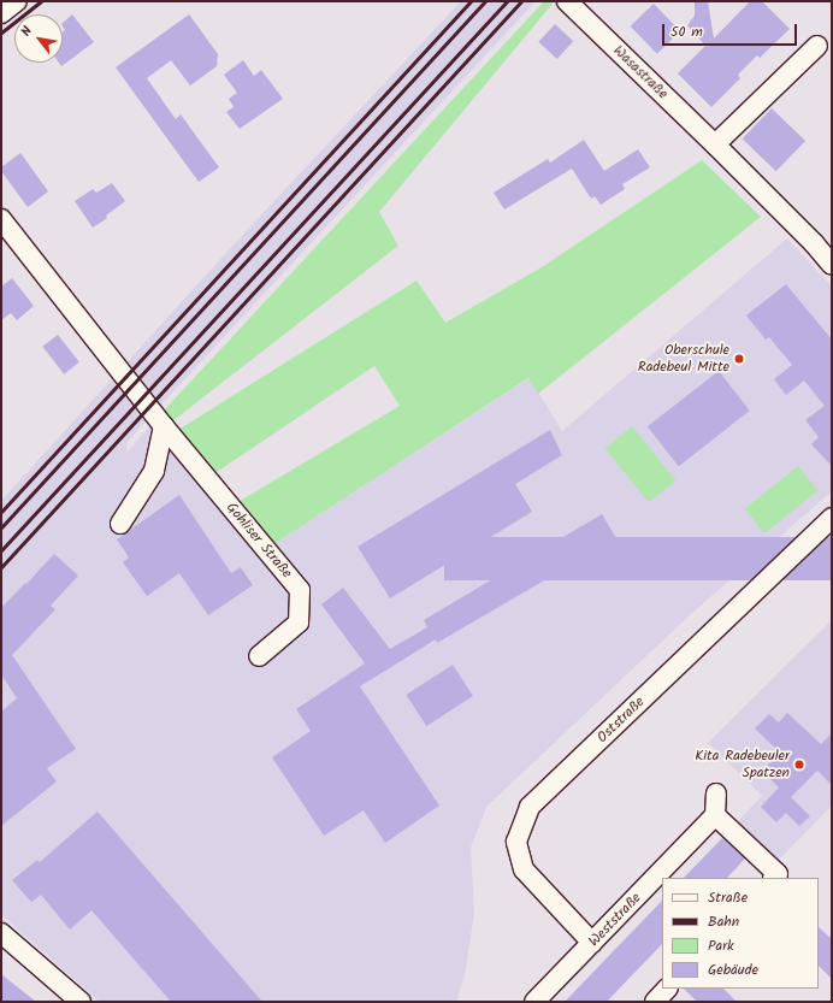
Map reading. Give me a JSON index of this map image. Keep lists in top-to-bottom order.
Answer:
{
  "streets": {
    "street": [
      "Wasastraße",
      "Gohliser Straße",
      "Oststraße",
      "Weststraße"
    ]
  },
  "crossings": [
    ["Oststraße", "Weststraße"]
  ],
  "places": ["Oberschule Radebeul Mitte", "Kita Radebeuler Spatzen"],
  "legend": [
    "Straße",
    "Bahn",
    "Park",
    "Gebäude"
  ],
  "scale_bar": "50 m",
  "north": "top left"
}
